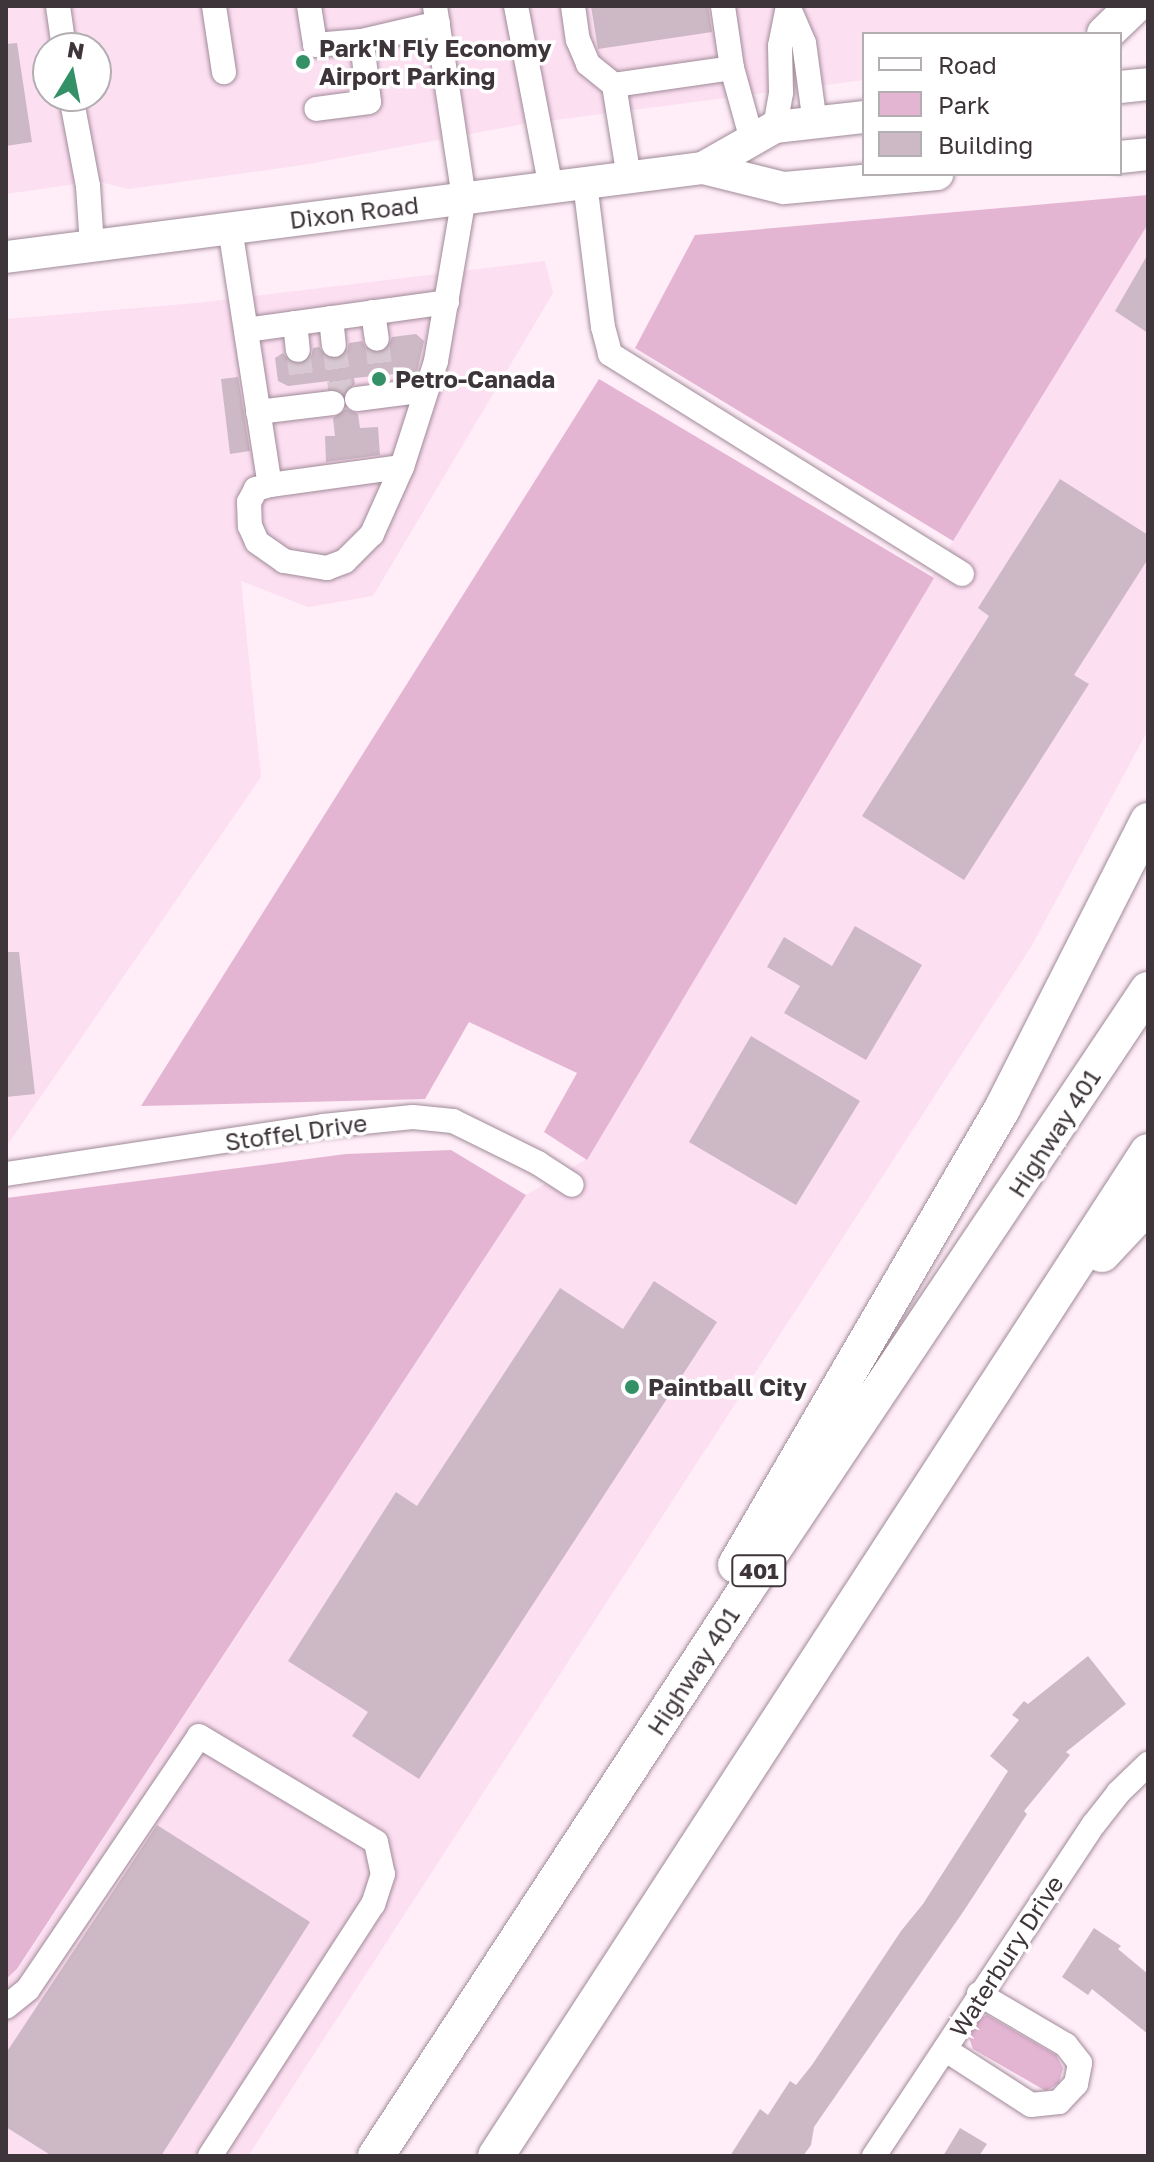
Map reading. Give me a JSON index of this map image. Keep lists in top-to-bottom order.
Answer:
{
  "streets": {
    "highway": ["Highway 401", "401"],
    "main road": ["Dixon Road"],
    "street": ["Stoffel Drive", "Waterbury Drive"]
  },
  "places": ["Park'N Fly Economy Airport Parking", "Petro-Canada", "Paintball City"],
  "legend": ["Road", "Park", "Building"],
  "north": "top"
}
